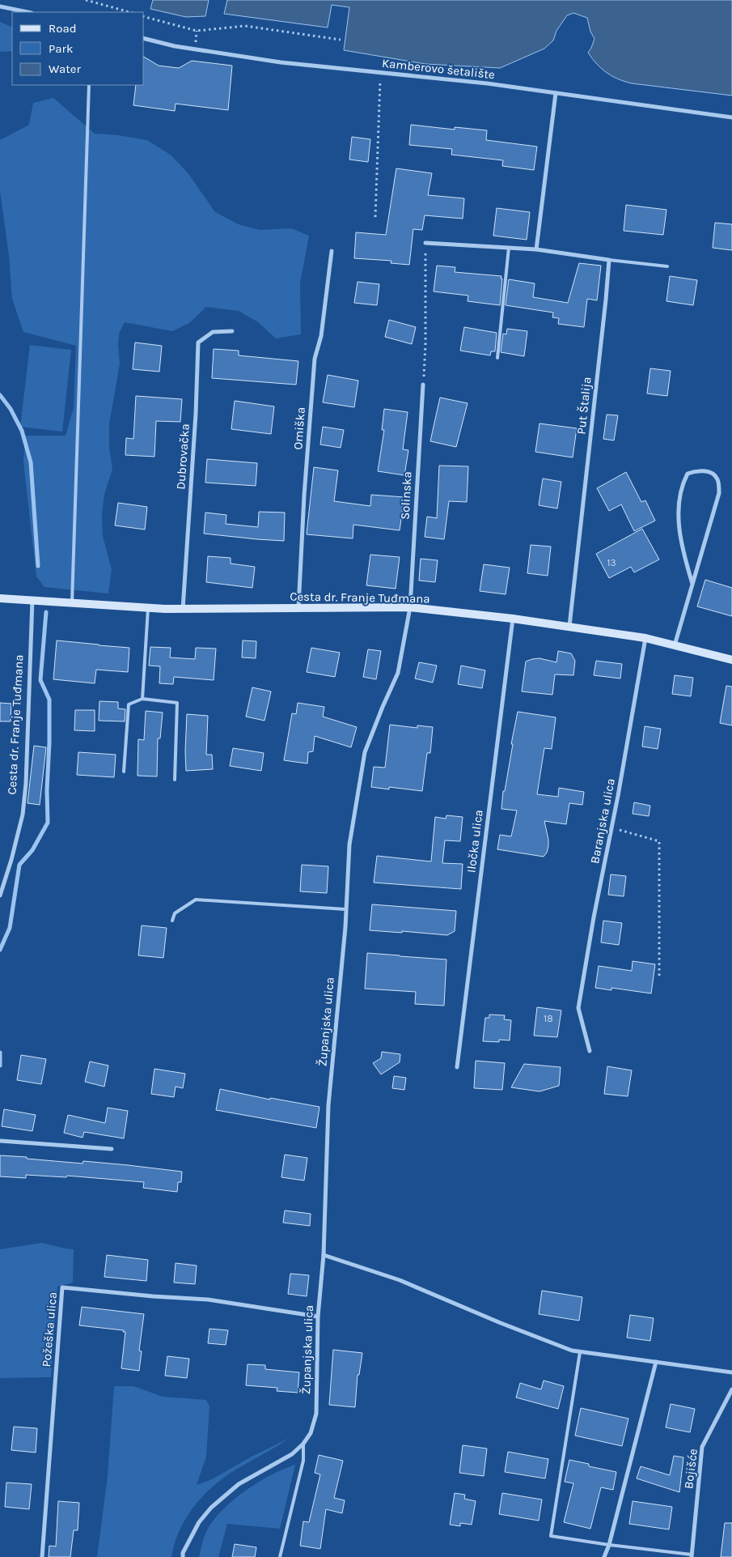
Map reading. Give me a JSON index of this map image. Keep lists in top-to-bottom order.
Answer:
{
  "streets": {
    "main road": ["Cesta dr. Franje Tuđmana"],
    "street": [
      "Kamberovo šetalište",
      "Put Štalija",
      "Omiška",
      "Dubrovačka",
      "Solinska",
      "Baranjska ulica",
      "Iločka ulica",
      "Županjska ulica",
      "Požeška ulica",
      "Bojišće"
    ]
  },
  "crossings": [
    ["Put Štalija", "Cesta dr. Franje Tuđmana"],
    ["Omiška", "Cesta dr. Franje Tuđmana"],
    ["Dubrovačka", "Cesta dr. Franje Tuđmana"],
    ["Solinska", "Cesta dr. Franje Tuđmana"],
    ["Solinska", "Županjska ulica"],
    ["Cesta dr. Franje Tuđmana", "Baranjska ulica"],
    ["Cesta dr. Franje Tuđmana", "Iločka ulica"],
    ["Cesta dr. Franje Tuđmana", "Županjska ulica"],
    ["Županjska ulica", "Požeška ulica"]
  ],
  "house_numbers": ["13", "18"],
  "legend": ["Road", "Park", "Water"]
}
